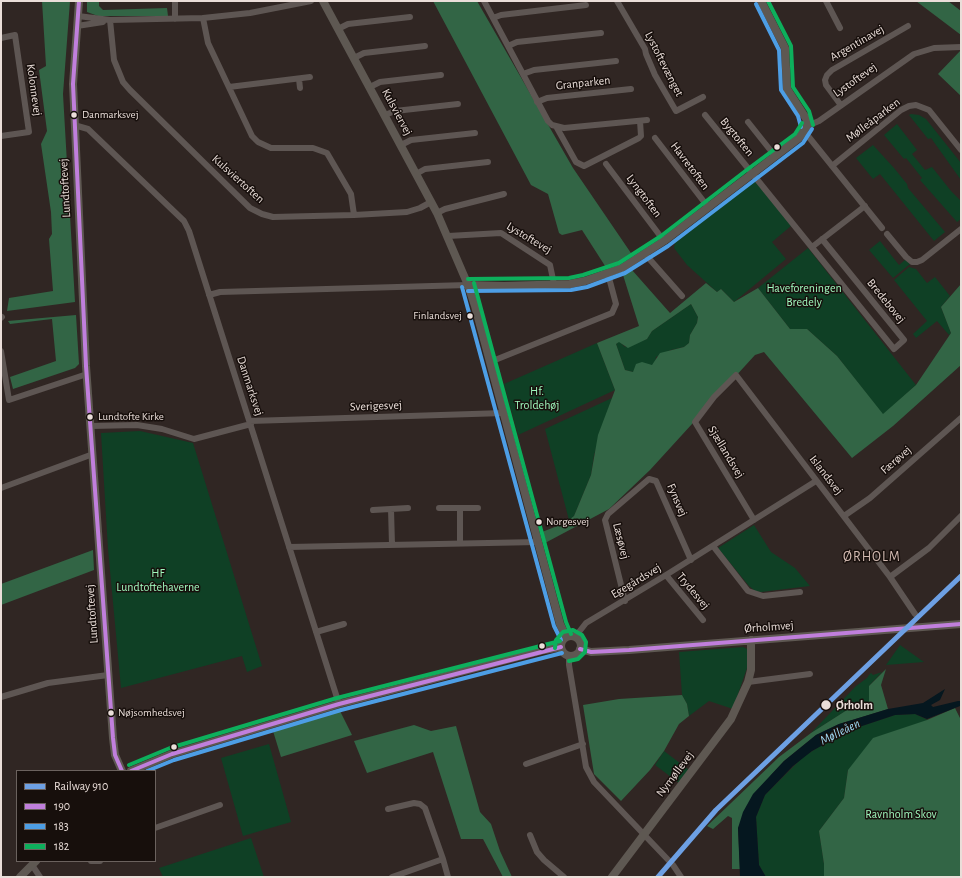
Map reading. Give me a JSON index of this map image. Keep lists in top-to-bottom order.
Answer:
{
  "streets": {
    "street": [
      "Argentinavej",
      "Lystoftevænget",
      "Lystoftevej",
      "Granparken",
      "Kolonnevej",
      "Kulsviervej",
      "Mølleåparken",
      "Bygtoften",
      "Havretoften",
      "Kulsviertoften",
      "Lundtoftevej",
      "Lyngtoften",
      "Bredebovej",
      "Danmarksvej",
      "Sverigesvej",
      "Sjællandsvej",
      "Færøvej",
      "Islandsvej",
      "Fynsvej",
      "Læsøvej",
      "Egegårdsvej",
      "Trydesvej",
      "Ørholmvej",
      "Nymøllevej"
    ]
  },
  "crossings": [
    ["Argentinavej", "Lystoftevej"],
    ["Lystoftevej", "Kulsviervej"],
    ["Lystoftevej", "Bygtoften"],
    ["Lystoftevej", "Havretoften"],
    ["Lystoftevej", "Lyngtoften"],
    ["Lystoftevej", "Bredebovej"],
    ["Kulsviervej", "Kulsviertoften"],
    ["Kulsviervej", "Sverigesvej"],
    ["Kulsviervej", "Egegårdsvej"],
    ["Kulsviervej", "Ørholmvej"],
    ["Bygtoften", "Bredebovej"],
    ["Lundtoftevej", "Danmarksvej"],
    ["Lundtoftevej", "Sverigesvej"],
    ["Danmarksvej", "Sverigesvej"],
    ["Sjællandsvej", "Islandsvej"],
    ["Sjællandsvej", "Egegårdsvej"],
    ["Færøvej", "Islandsvej"],
    ["Islandsvej", "Egegårdsvej"],
    ["Fynsvej", "Læsøvej"],
    ["Fynsvej", "Egegårdsvej"],
    ["Læsøvej", "Egegårdsvej"],
    ["Egegårdsvej", "Trydesvej"],
    ["Egegårdsvej", "Ørholmvej"],
    ["Ørholmvej", "Nymøllevej"]
  ],
  "districts": ["ØRHOLM"],
  "water": ["Mølleåen"],
  "parks": [
    "Haveforeningen Bredely",
    "Hf. Troldehøj",
    "HF Lundtoftehaverne",
    "Ravnholm Skov"
  ],
  "places": [
    "Danmarksvej",
    "Finlandsvej",
    "Lundtofte Kirke",
    "Norgesvej",
    "Ørholm",
    "Nøjsomhedsvej"
  ],
  "lines": [
    "transit line 190",
    "transit line 182",
    "transit line 183",
    "rail line 910"
  ],
  "legend": [
    "Railway 910",
    "190",
    "183",
    "182"
  ]
}
